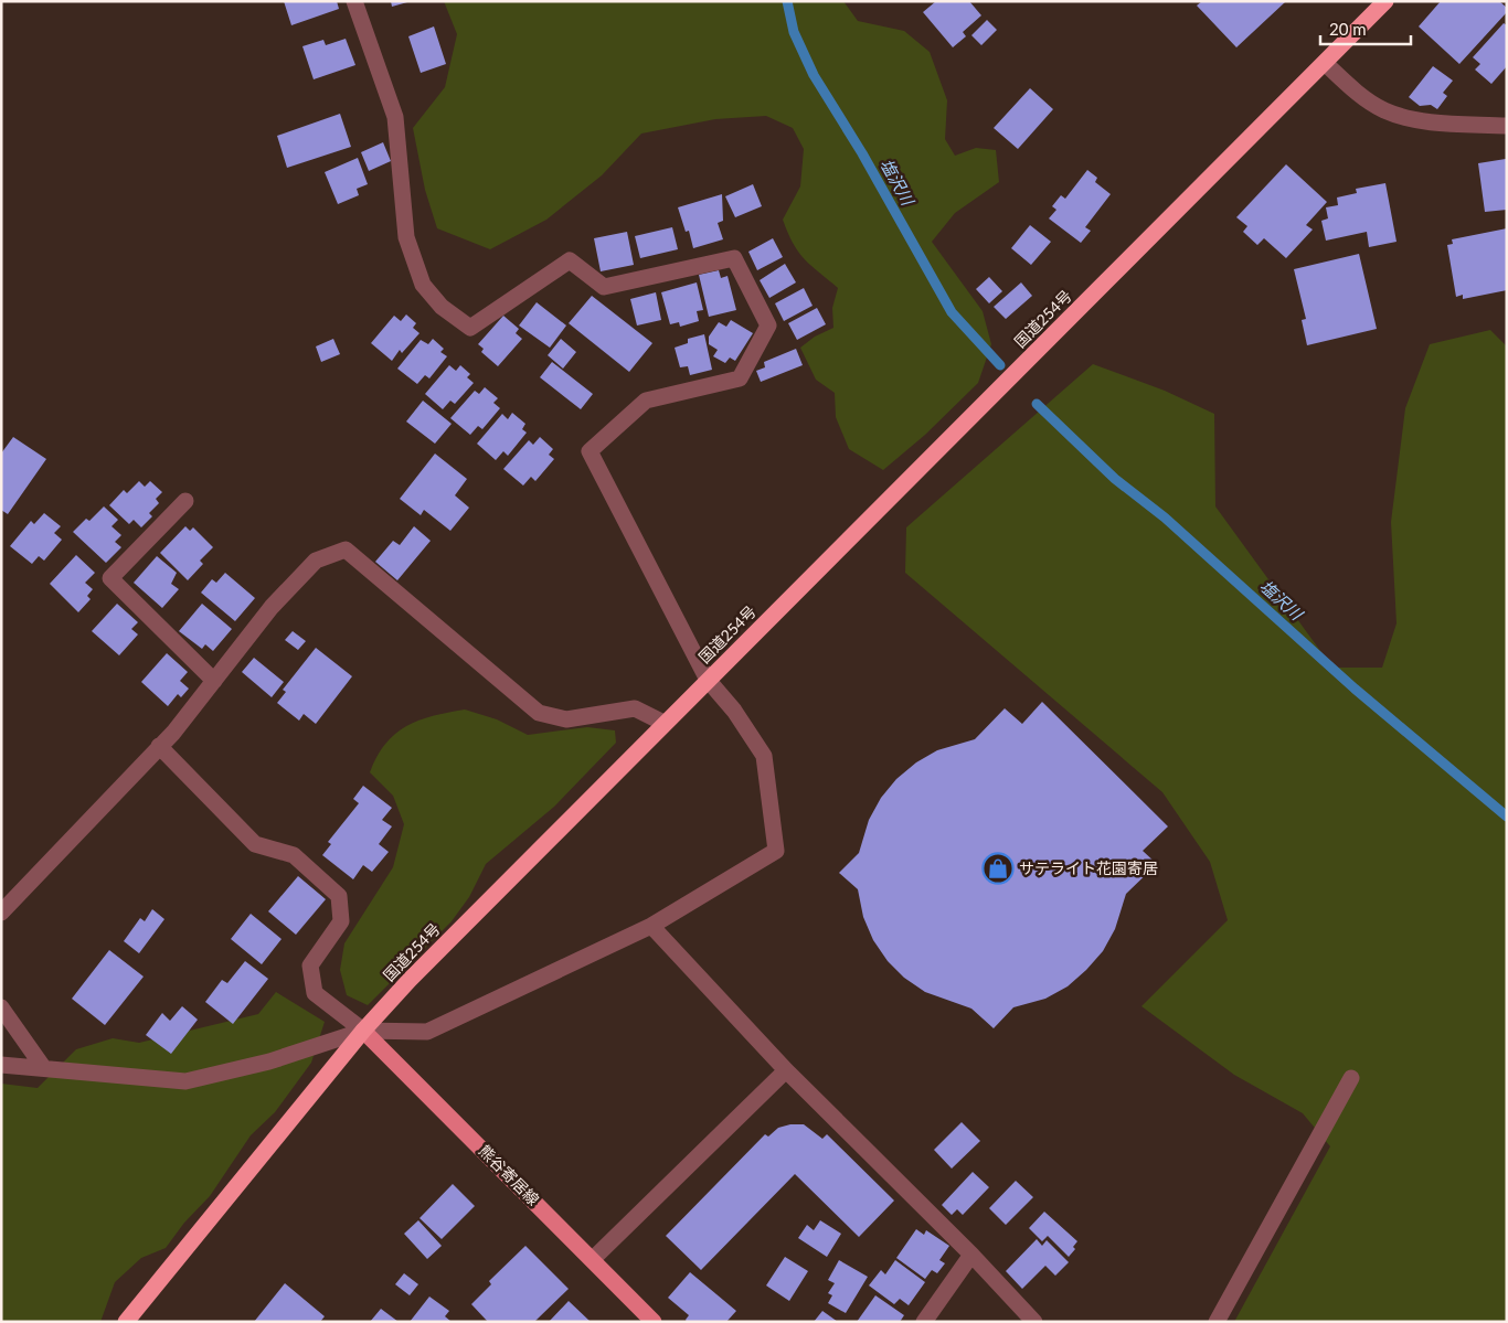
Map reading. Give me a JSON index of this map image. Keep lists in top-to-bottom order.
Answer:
{
  "streets": {
    "highway": ["国道254号"],
    "main road": ["熊谷寄居線"]
  },
  "crossings": [
    ["国道254号", "熊谷寄居線"]
  ],
  "water": ["塩沢川"],
  "places": {
    "shop": ["サテライト花園寄居"]
  },
  "scale_bar": "20 m"
}
